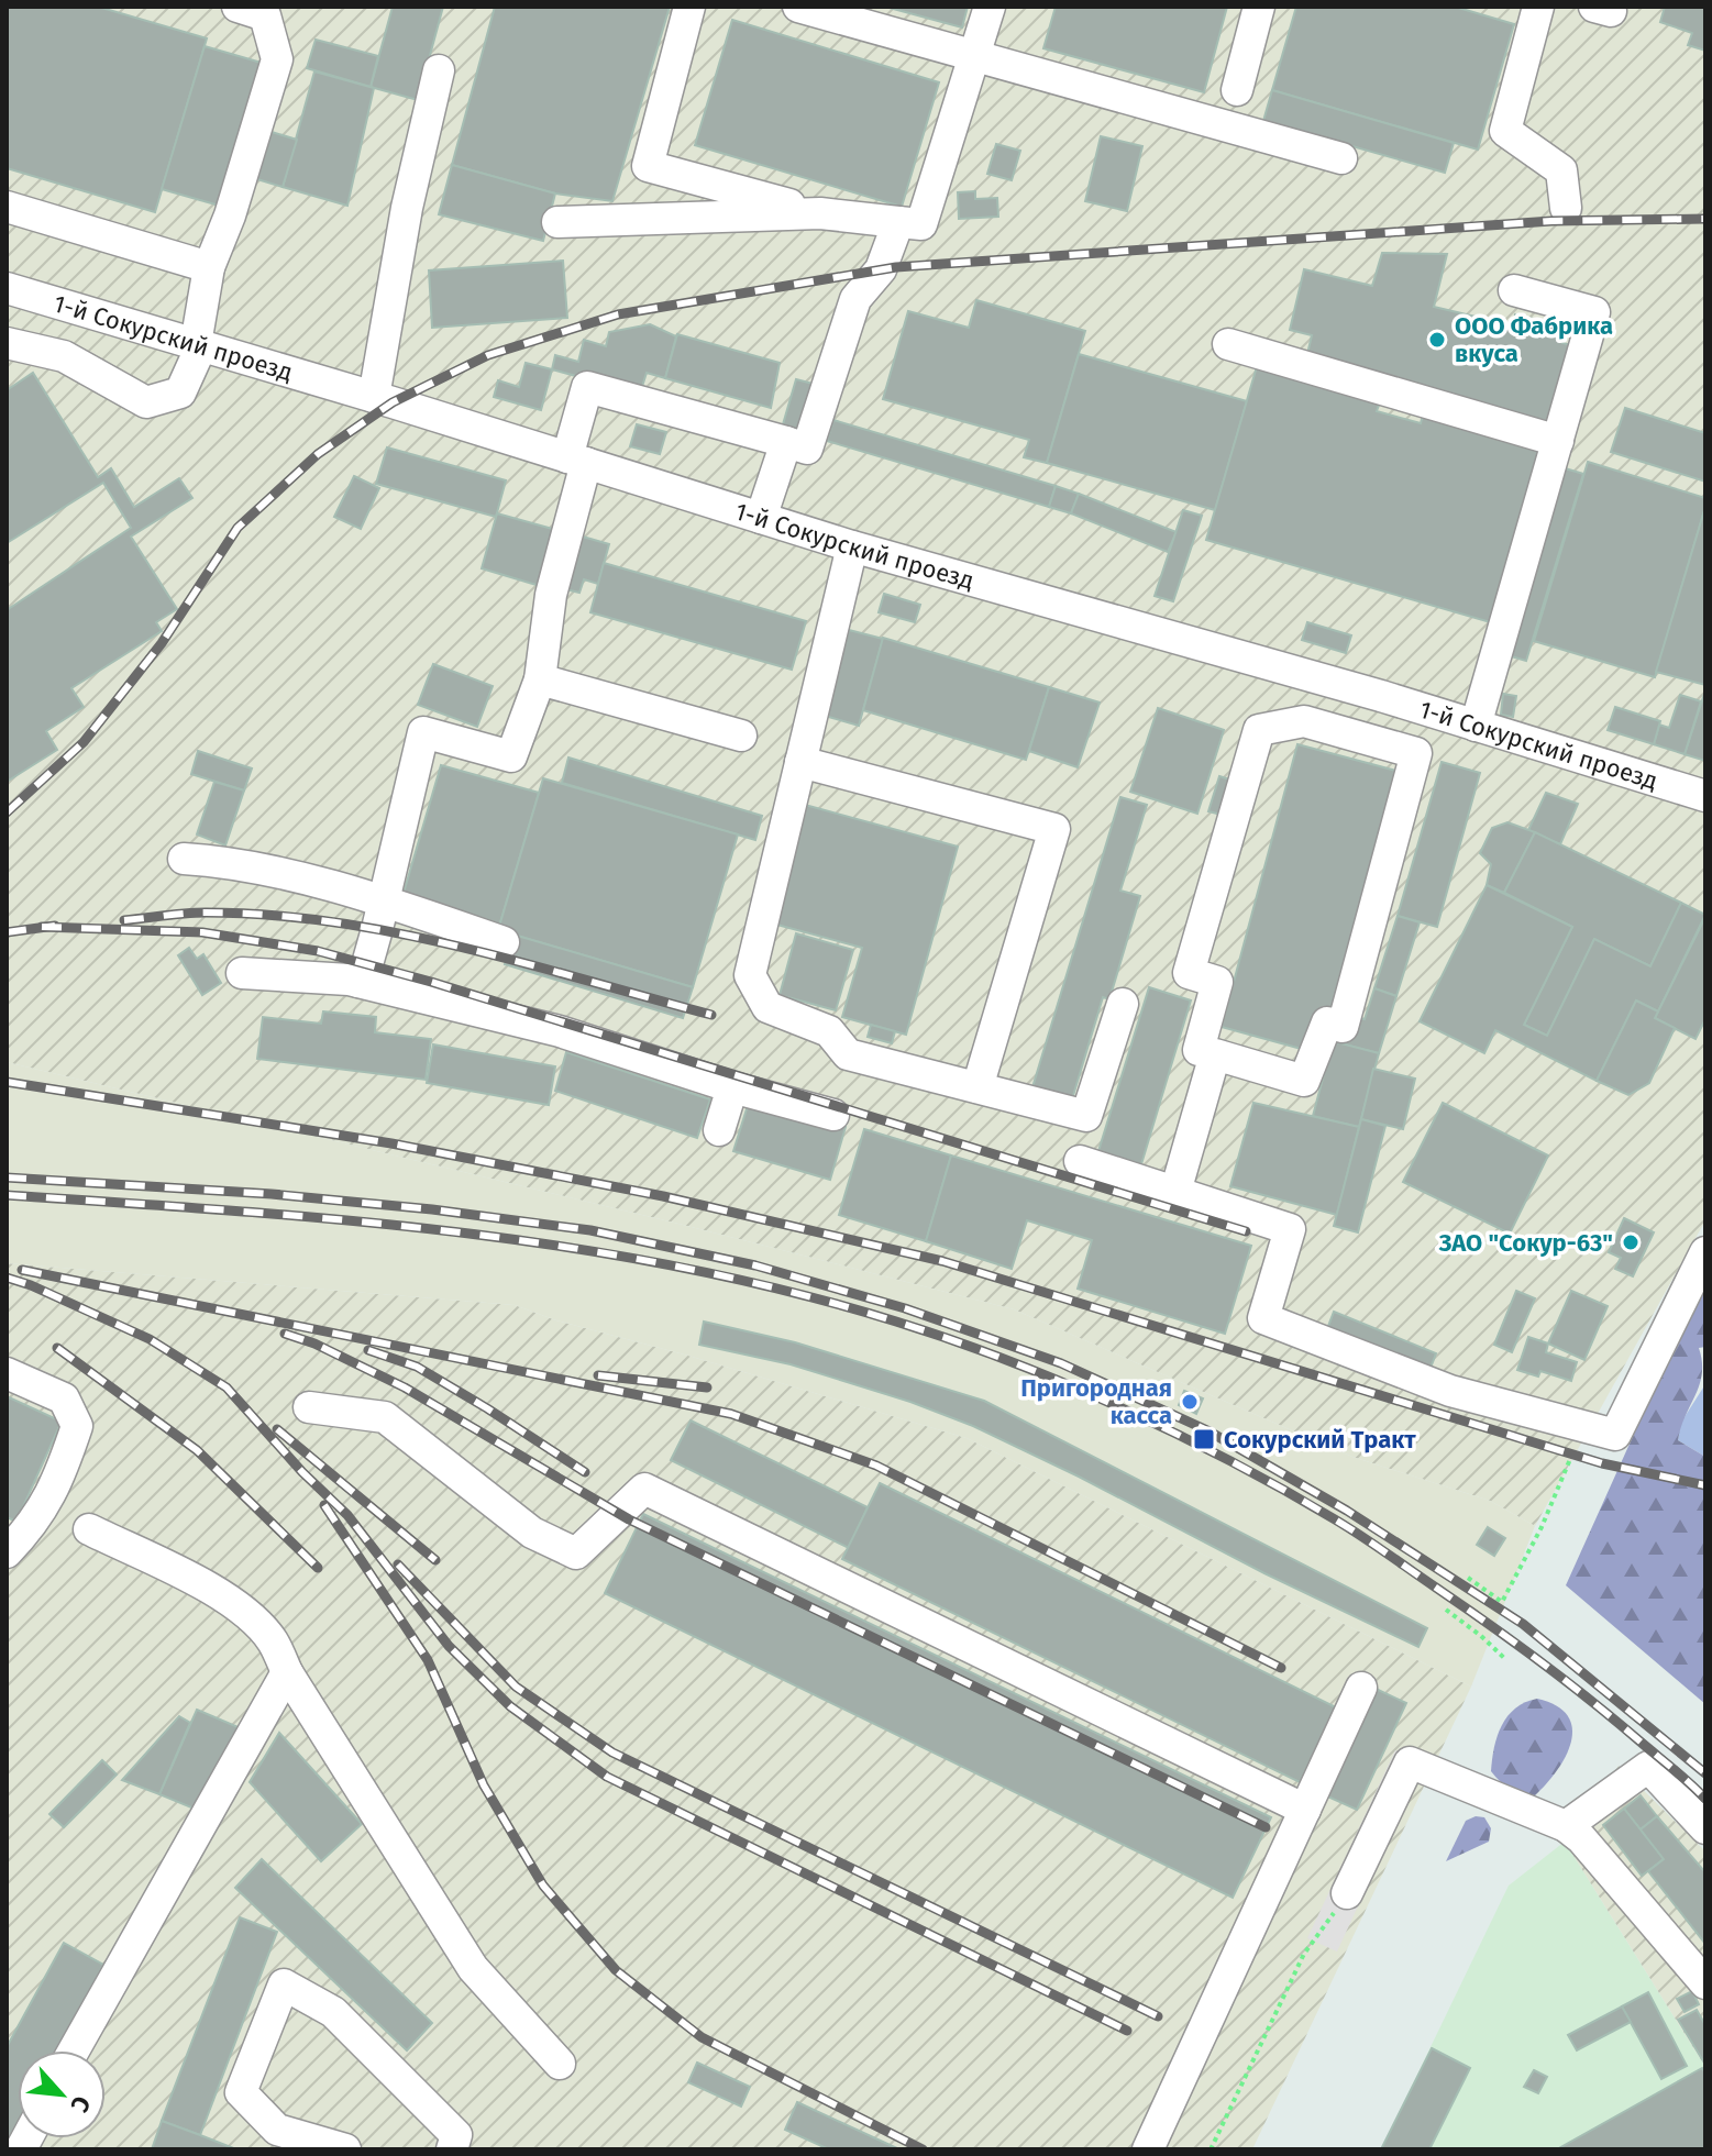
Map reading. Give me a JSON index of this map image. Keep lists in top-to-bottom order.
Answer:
{
  "streets": {
    "street": ["1-й Сокурский проезд"]
  },
  "places": {
    "other": ["ООО Фабрика вкуса", "ЗАО \"Сокур-63\"", "Пригородная касса"],
    "transit": ["Сокурский Тракт"]
  },
  "north": "bottom right"
}
